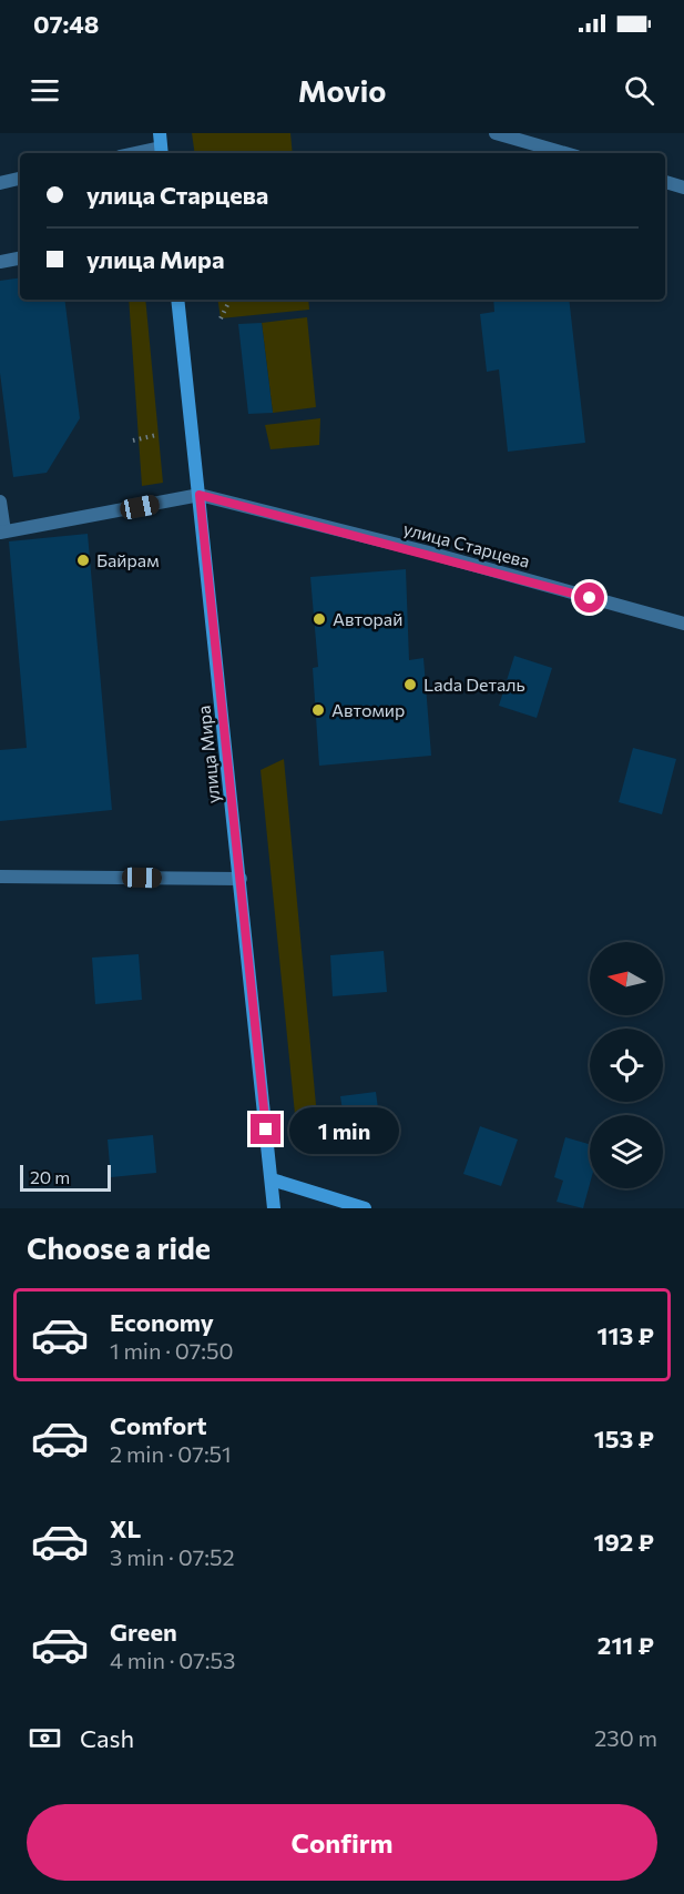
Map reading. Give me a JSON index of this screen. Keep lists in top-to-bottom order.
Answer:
{
  "streets": {
    "main road": ["улица Мира"],
    "street": ["улица Старцева"]
  },
  "crossings": [
    ["улица Старцева", "улица Мира"]
  ],
  "places": [
    "Байрам",
    "Авторай",
    "Lada Dеталь",
    "Автомир"
  ],
  "scale_bar": "20 m",
  "north": "left",
  "page": {
    "status": "07:48",
    "header": "Movio",
    "banner": ["улица Старцева", "улица Мира"],
    "bubble": "1 min",
    "scale": "20 m",
    "heading": "Choose a ride",
    "list": [
      {
        "name": "Economy",
        "note": "1 min · 07:50",
        "value": "113 ₽"
      },
      {
        "name": "Comfort",
        "note": "2 min · 07:51",
        "value": "153 ₽"
      },
      {
        "name": "XL",
        "note": "3 min · 07:52",
        "value": "192 ₽"
      },
      {
        "name": "Green",
        "note": "4 min · 07:53",
        "value": "211 ₽"
      }
    ],
    "pay": ["Cash", "230 m"],
    "buttons": "Confirm"
  }
}
